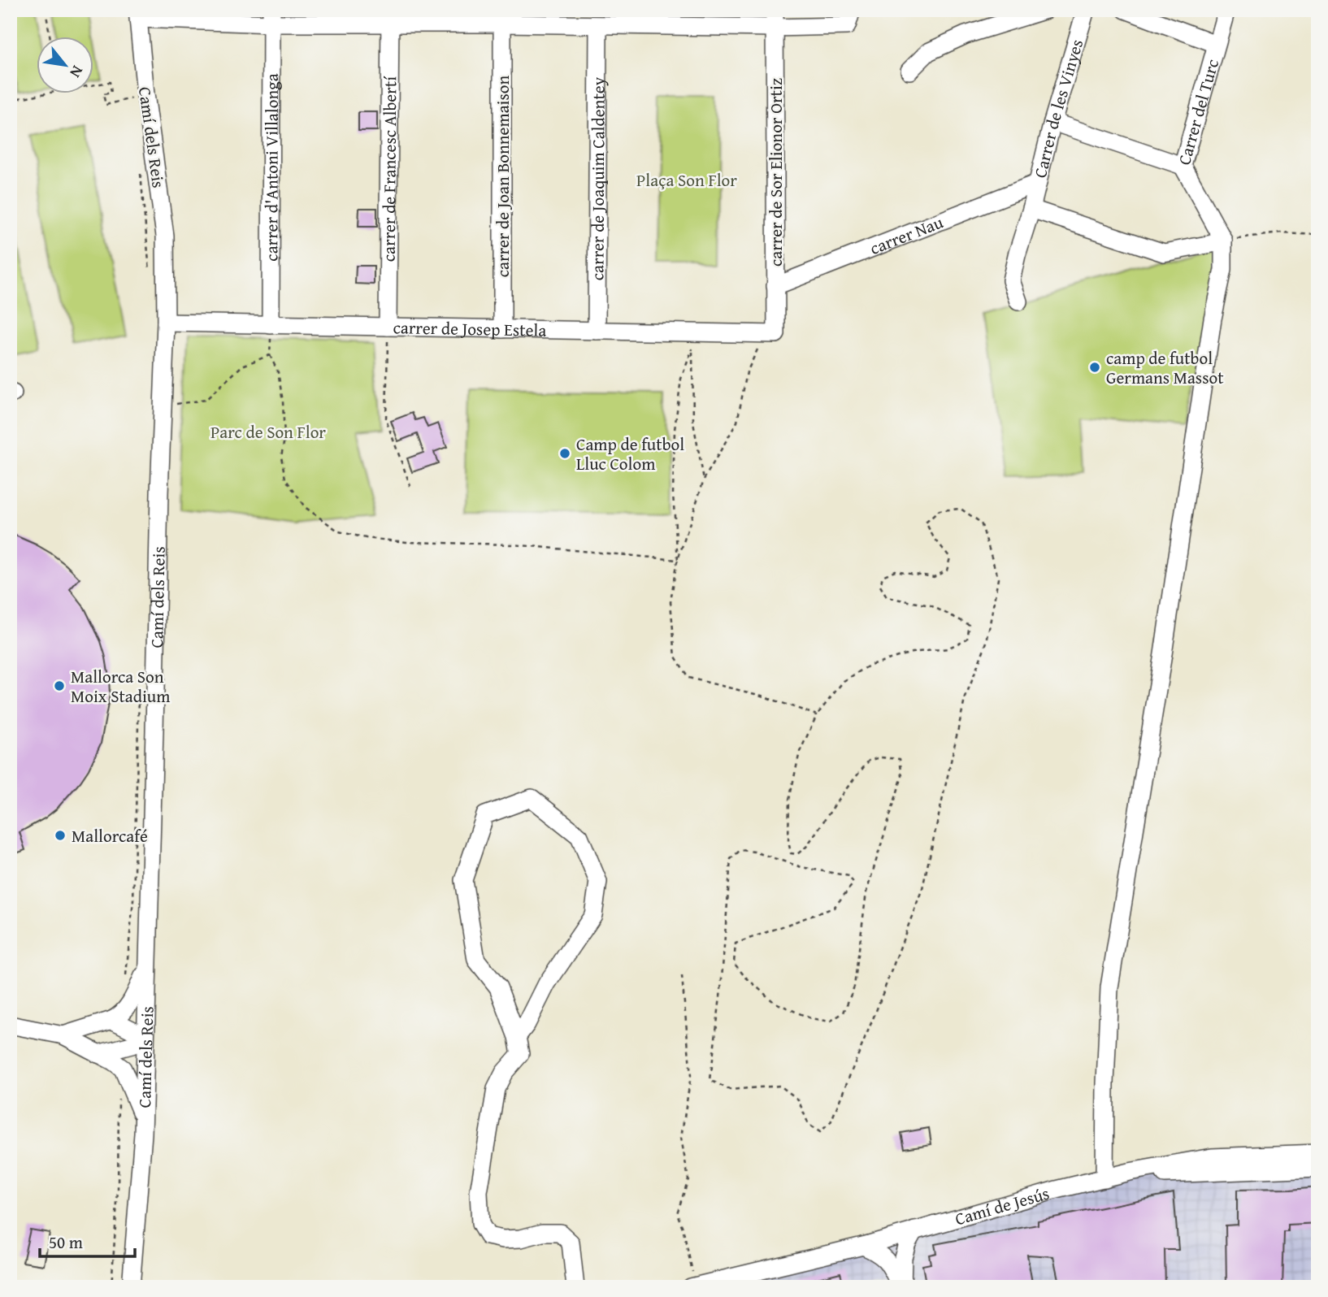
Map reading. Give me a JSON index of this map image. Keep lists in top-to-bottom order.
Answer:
{
  "streets": {
    "street": [
      "Carrer de les Vinyes",
      "Carrer del Turc",
      "Camí dels Reis",
      "carrer d'Antoni Villalonga",
      "carrer de Francesc Albertí",
      "carrer de Sor Elionor Ortiz",
      "carrer de Joan Bonnemaison",
      "carrer de Joaquim Caldentey",
      "carrer Nau",
      "carrer de Josep Estela",
      "Camí de Jesús"
    ]
  },
  "crossings": [
    ["Carrer de les Vinyes", "carrer Nau"],
    ["Camí dels Reis", "carrer de Josep Estela"],
    ["carrer d'Antoni Villalonga", "carrer de Josep Estela"],
    ["carrer de Francesc Albertí", "carrer de Josep Estela"],
    ["carrer de Sor Elionor Ortiz", "carrer Nau"],
    ["carrer de Sor Elionor Ortiz", "carrer de Josep Estela"],
    ["carrer de Joan Bonnemaison", "carrer de Josep Estela"],
    ["carrer de Joaquim Caldentey", "carrer de Josep Estela"]
  ],
  "parks": ["Plaça Son Flor", "Parc de Son Flor"],
  "places": [
    "camp de futbol Germans Massot",
    "Camp de futbol Lluc Colom",
    "Mallorca Son Moix Stadium",
    "Mallorcafé"
  ],
  "scale_bar": "50 m",
  "north": "bottom right"
}
